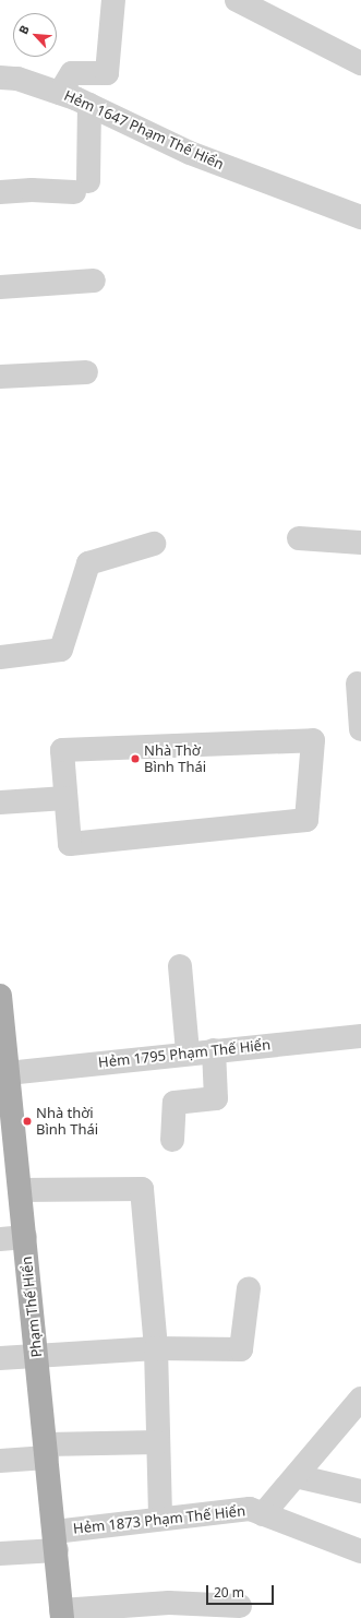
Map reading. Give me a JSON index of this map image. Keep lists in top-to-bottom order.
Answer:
{
  "streets": {
    "main road": ["Phạm Thế Hiển"],
    "street": ["Hẻm 1647 Phạm Thế Hiển", "Hẻm 1795 Phạm Thế Hiển", "Hẻm 1873 Phạm Thế Hiển"]
  },
  "crossings": [
    ["Hẻm 1795 Phạm Thế Hiển", "Phạm Thế Hiển"],
    ["Phạm Thế Hiển", "Hẻm 1873 Phạm Thế Hiển"]
  ],
  "places": ["Nhà Thờ Bình Thái", "Nhà thời Bình Thái"],
  "scale_bar": "20 m",
  "north": "top left"
}
